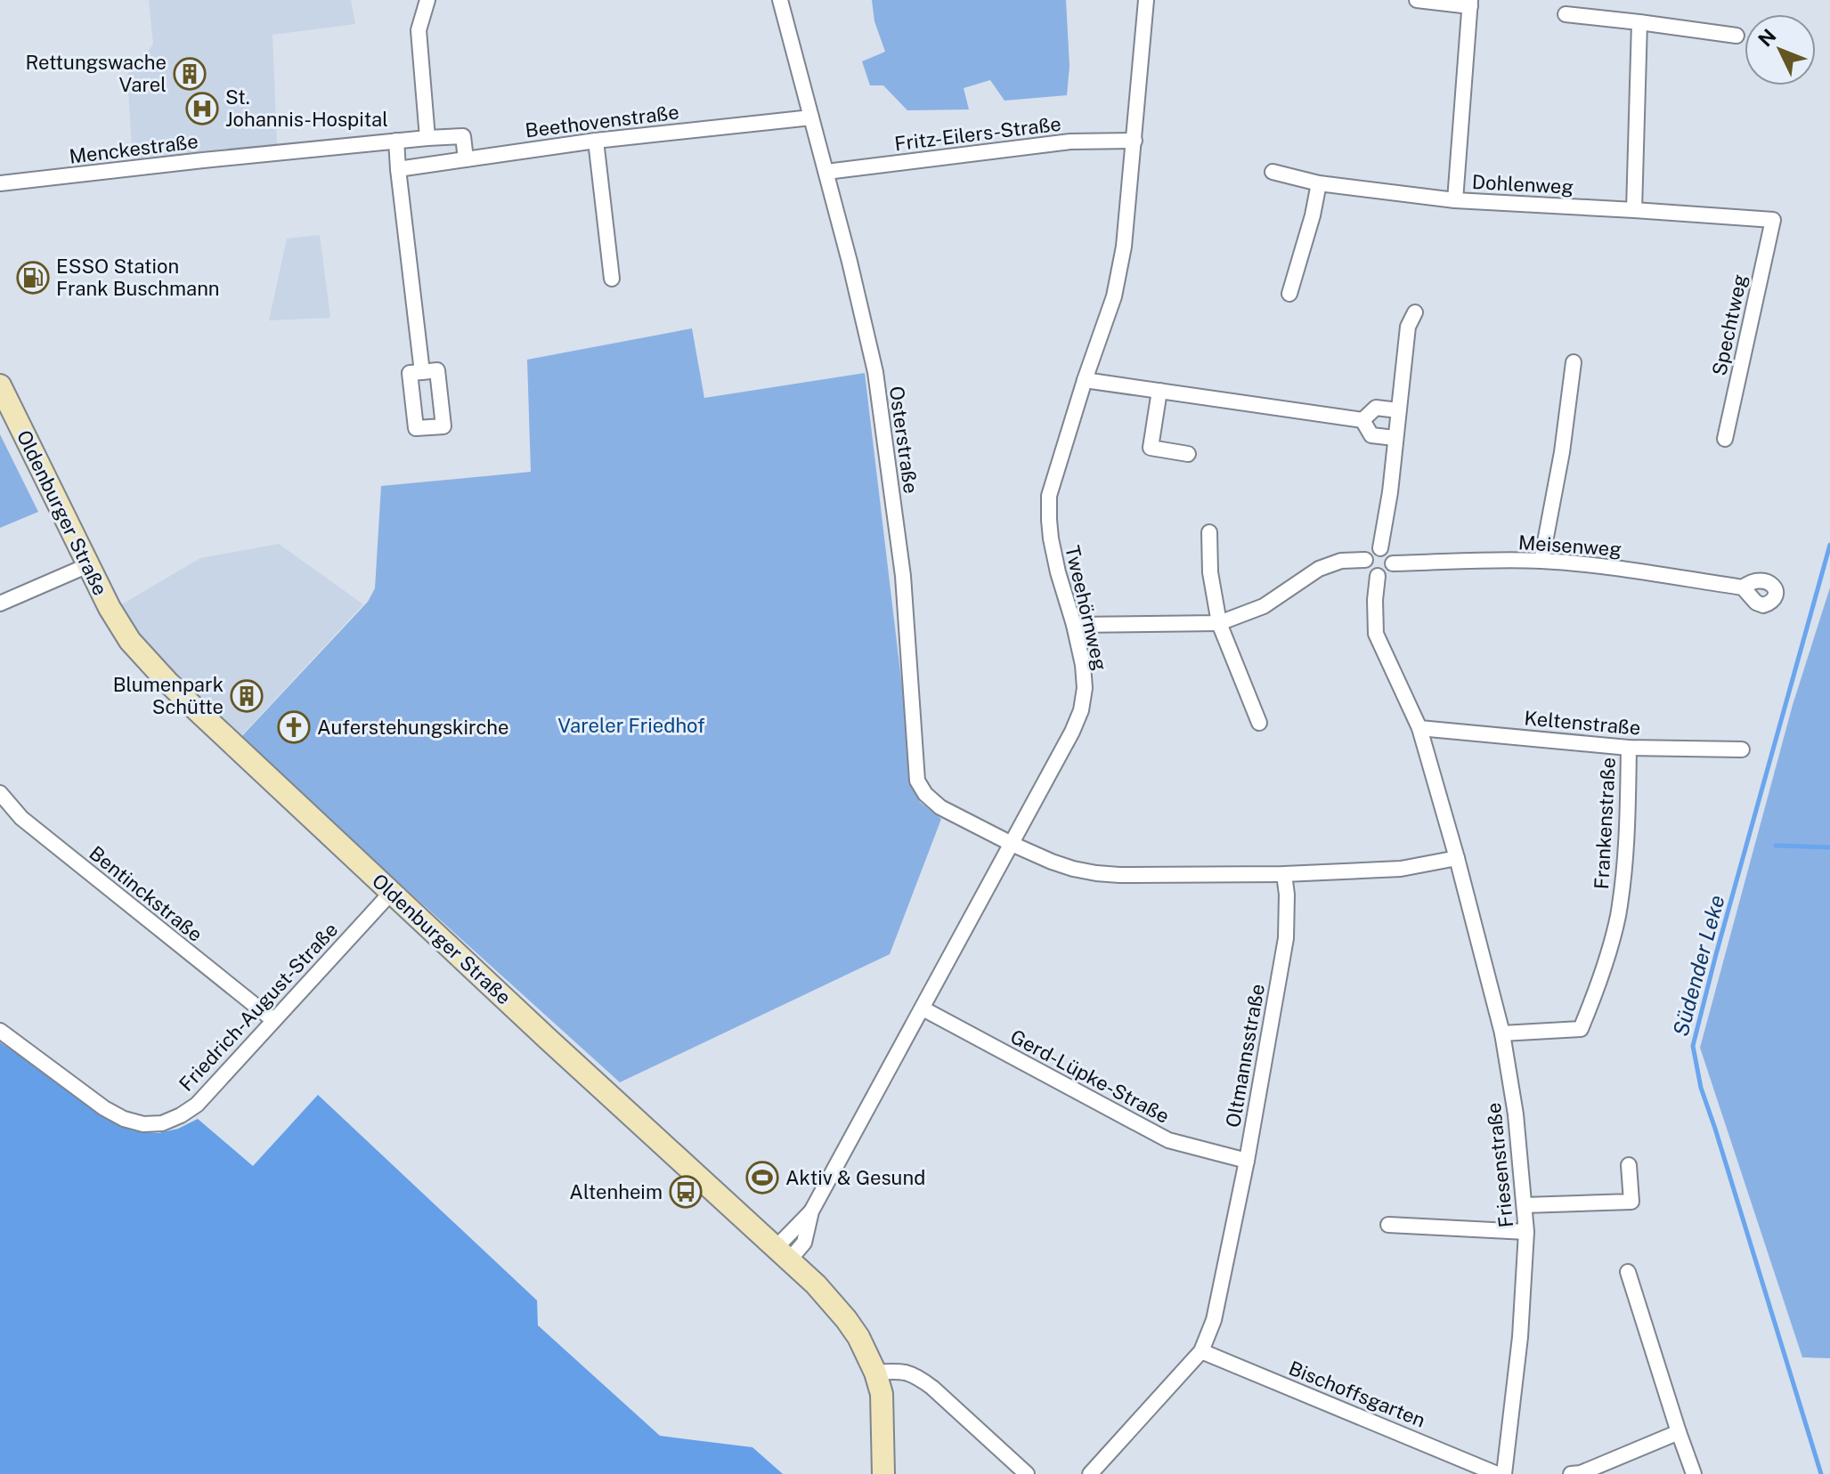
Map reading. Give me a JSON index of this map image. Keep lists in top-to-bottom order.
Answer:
{
  "streets": {
    "main road": ["Oldenburger Straße"],
    "street": [
      "Beethovenstraße",
      "Fritz-Eilers-Straße",
      "Menckestraße",
      "Dohlenweg",
      "Spechtweg",
      "Osterstraße",
      "Meisenweg",
      "Tweehörnweg",
      "Keltenstraße",
      "Frankenstraße",
      "Bentinckstraße",
      "Friedrich-August-Straße",
      "Oltmannsstraße",
      "Gerd-Lüpke-Straße",
      "Friesenstraße",
      "Bischoffsgarten"
    ]
  },
  "crossings": [
    ["Beethovenstraße", "Menckestraße"],
    ["Beethovenstraße", "Osterstraße"],
    ["Fritz-Eilers-Straße", "Osterstraße"],
    ["Fritz-Eilers-Straße", "Tweehörnweg"],
    ["Dohlenweg", "Spechtweg"],
    ["Osterstraße", "Tweehörnweg"],
    ["Oldenburger Straße", "Tweehörnweg"],
    ["Oldenburger Straße", "Friedrich-August-Straße"],
    ["Meisenweg", "Friesenstraße"],
    ["Tweehörnweg", "Gerd-Lüpke-Straße"],
    ["Keltenstraße", "Frankenstraße"],
    ["Keltenstraße", "Friesenstraße"],
    ["Frankenstraße", "Friesenstraße"],
    ["Bentinckstraße", "Friedrich-August-Straße"],
    ["Oltmannsstraße", "Gerd-Lüpke-Straße"],
    ["Oltmannsstraße", "Bischoffsgarten"]
  ],
  "water": ["Südender Leke"],
  "parks": ["Vareler Friedhof"],
  "places": {
    "building": ["Rettungswache Varel", "Blumenpark Schütte"],
    "hospital": ["St. Johannis-Hospital"],
    "fuel station": ["ESSO Station Frank Buschmann"],
    "church": ["Auferstehungskirche"],
    "sports": ["Aktiv & Gesund"],
    "bus stop": ["Altenheim"]
  },
  "north": "top left"
}
